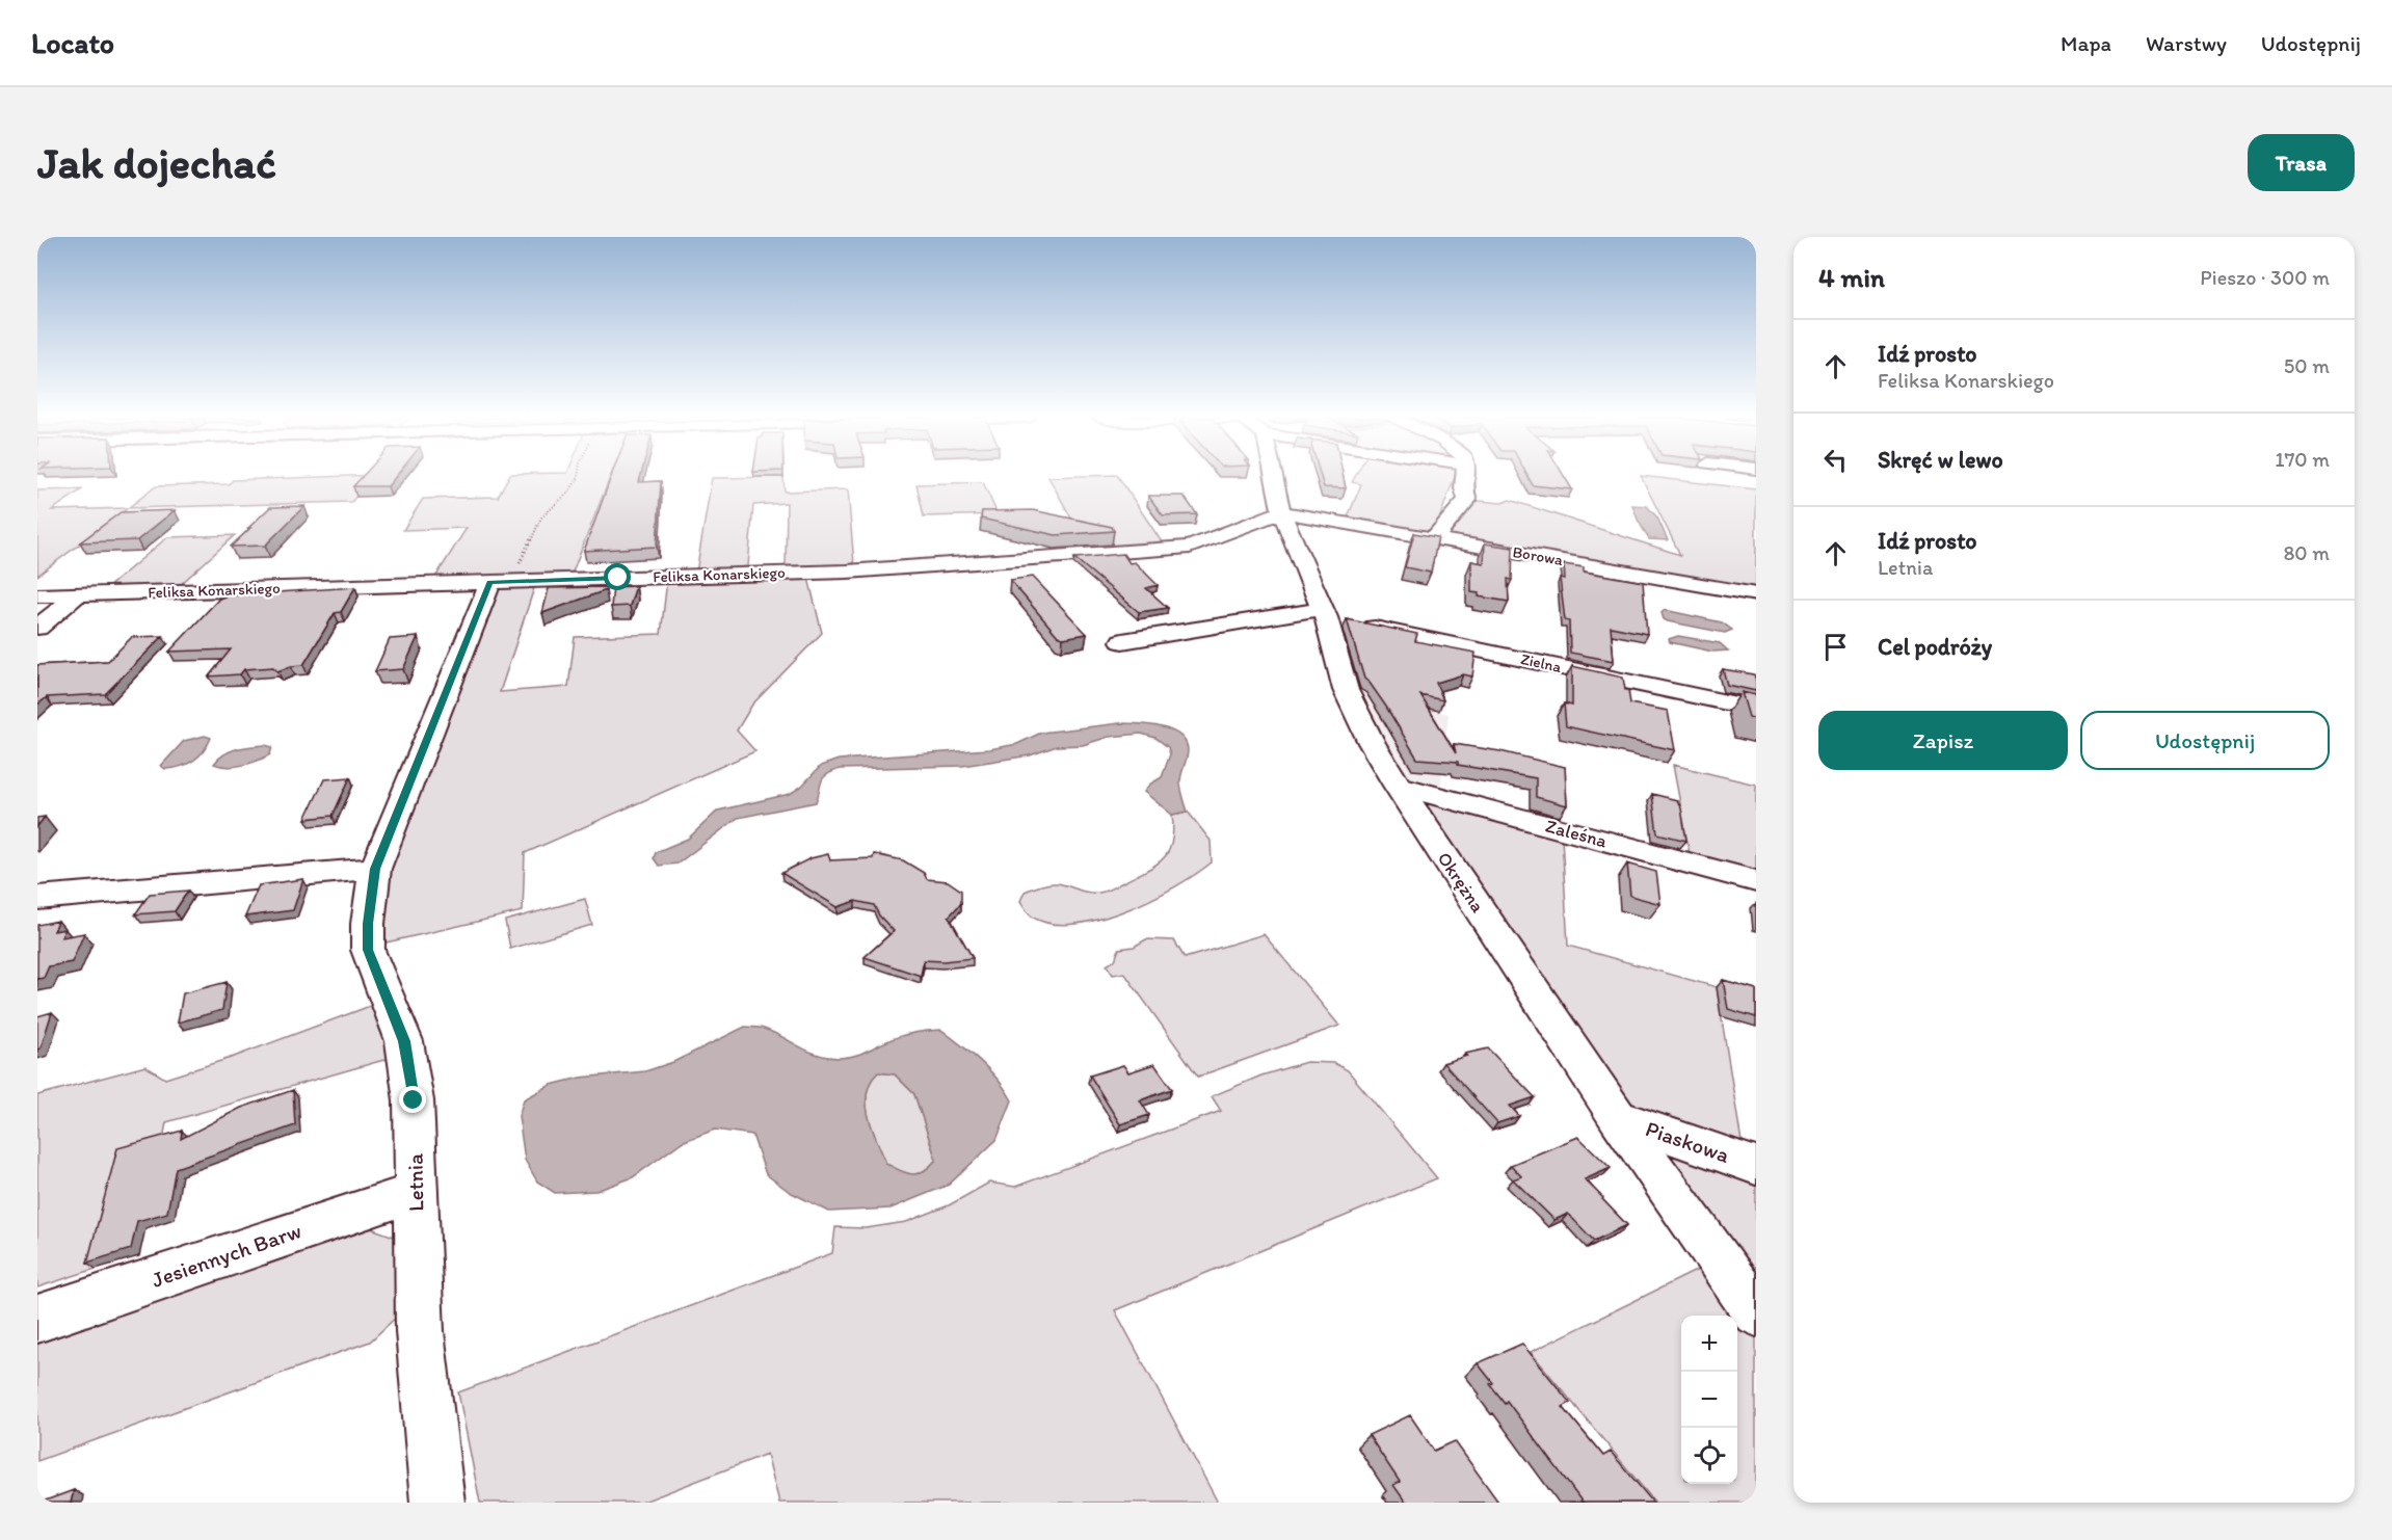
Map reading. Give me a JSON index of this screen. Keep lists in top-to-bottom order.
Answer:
{
  "streets": {
    "street": [
      "Borowa",
      "Feliksa Konarskiego",
      "Zielna",
      "Zaleśna",
      "Okrężna",
      "Piaskowa",
      "Letnia",
      "Jesiennych Barw"
    ]
  },
  "crossings": [
    ["Borowa", "Feliksa Konarskiego"],
    ["Borowa", "Okrężna"],
    ["Feliksa Konarskiego", "Okrężna"],
    ["Feliksa Konarskiego", "Letnia"],
    ["Zielna", "Okrężna"],
    ["Zaleśna", "Okrężna"],
    ["Okrężna", "Piaskowa"],
    ["Letnia", "Jesiennych Barw"]
  ],
  "page": {
    "header": "Locato",
    "nav": ["Mapa", "Warstwy", "Udostępnij"],
    "buttons": [
      "Trasa",
      ["Zapisz", "Udostępnij"]
    ],
    "title": "Jak dojechać",
    "heading": ["4 min", "Pieszo · 300 m"],
    "list": [
      ["Idź prosto", "Feliksa Konarskiego", "50 m"],
      ["Skręć w lewo", "170 m"],
      ["Idź prosto", "Letnia", "80 m"],
      "Cel podróży"
    ],
    "map_buttons": ["+", "−"]
  }
}
